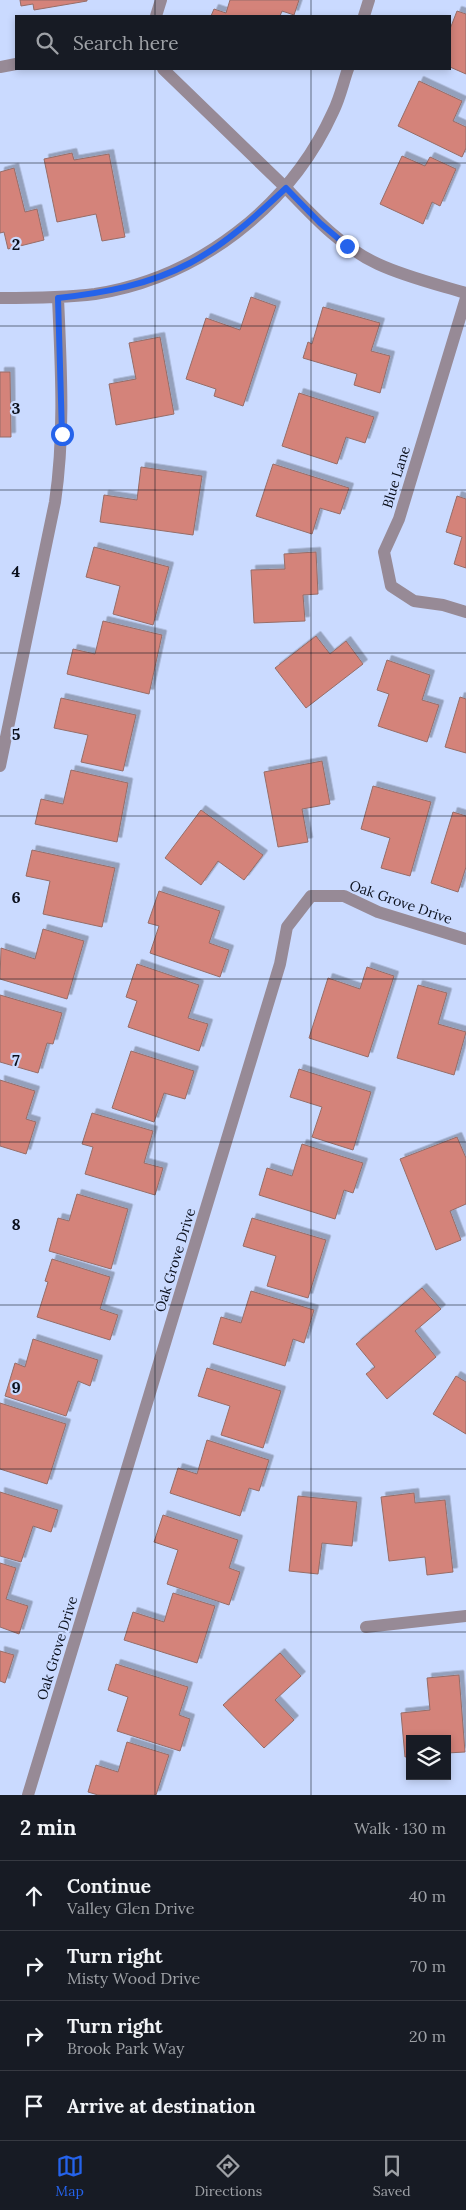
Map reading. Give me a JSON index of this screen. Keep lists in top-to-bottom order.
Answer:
{
  "streets": {
    "street": ["Blue Lane", "Oak Grove Drive"]
  },
  "page": {
    "search": "Search here",
    "heading": ["2 min", "Walk · 130 m"],
    "list": [
      ["Continue", "Valley Glen Drive", "40 m"],
      ["Turn right", "Misty Wood Drive", "70 m"],
      ["Turn right", "Brook Park Way", "20 m"],
      "Arrive at destination"
    ],
    "nav": ["Map", "Directions", "Saved"]
  },
  "grid": {
    "rows": [
      "2",
      "3",
      "4",
      "5",
      "6",
      "7",
      "8",
      "9"
    ]
  }
}
